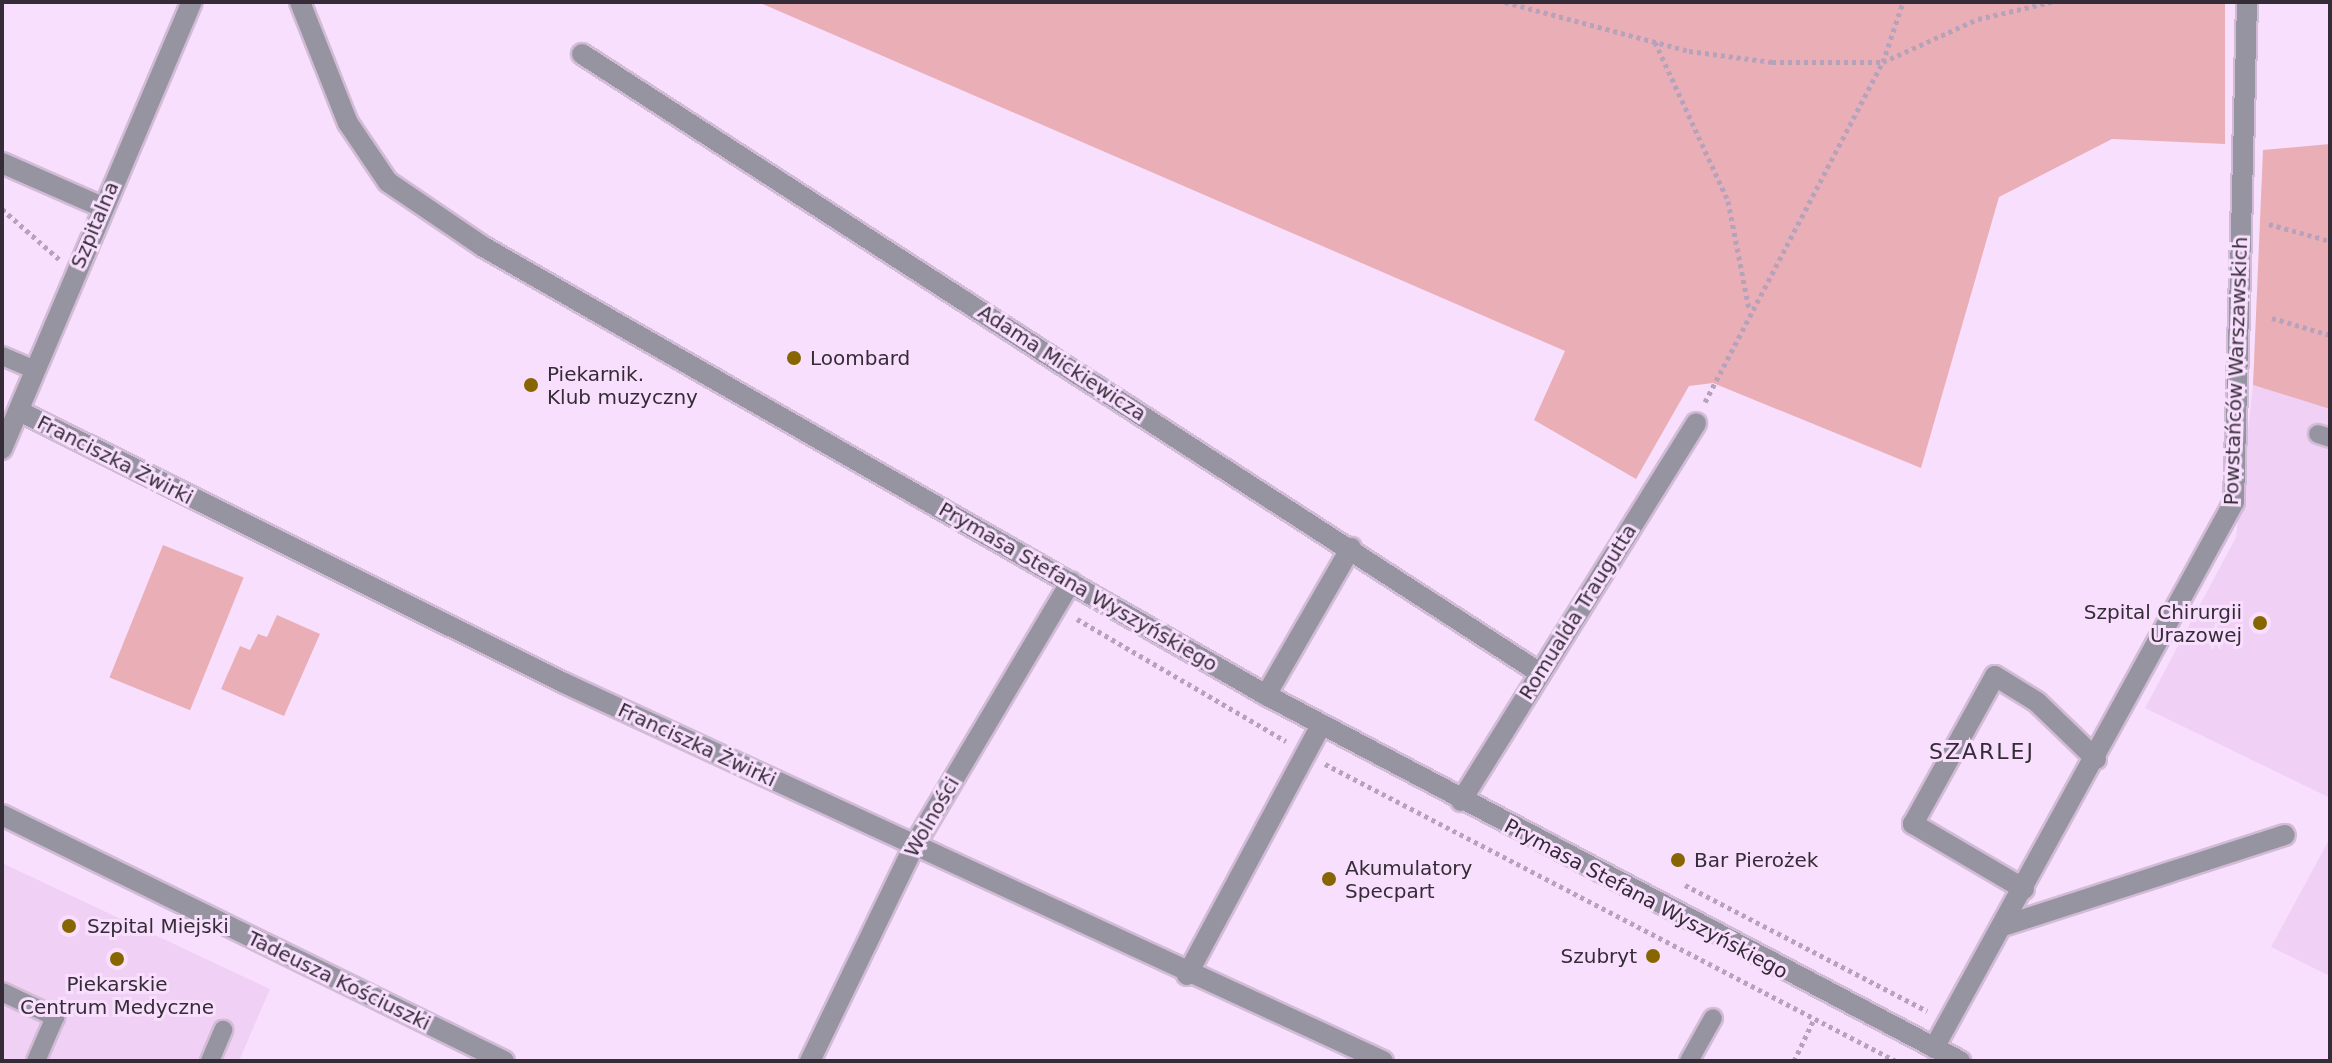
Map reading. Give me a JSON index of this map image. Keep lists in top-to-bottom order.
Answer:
{
  "streets": {
    "street": [
      "Szpitalna",
      "Adama Mickiewicza",
      "Powstańców Warszawskich",
      "Franciszka Żwirki",
      "Prymasa Stefana Wyszyńskiego",
      "Romualda Traugutta",
      "Wolności",
      "Tadeusza Kościuszki"
    ]
  },
  "crossings": [
    ["Szpitalna", "Franciszka Żwirki"],
    ["Adama Mickiewicza", "Romualda Traugutta"],
    ["Powstańców Warszawskich", "Prymasa Stefana Wyszyńskiego"],
    ["Franciszka Żwirki", "Wolności"],
    ["Prymasa Stefana Wyszyńskiego", "Romualda Traugutta"],
    ["Prymasa Stefana Wyszyńskiego", "Wolności"]
  ],
  "districts": ["SZARLEJ"],
  "places": [
    "Loombard",
    "Piekarnik. Klub muzyczny",
    "Szpital Chirurgii Urazowej",
    "Bar Pierożek",
    "Akumulatory Specpart",
    "Szpital Miejski",
    "Szubryt",
    "Piekarskie Centrum Medyczne"
  ]
}
